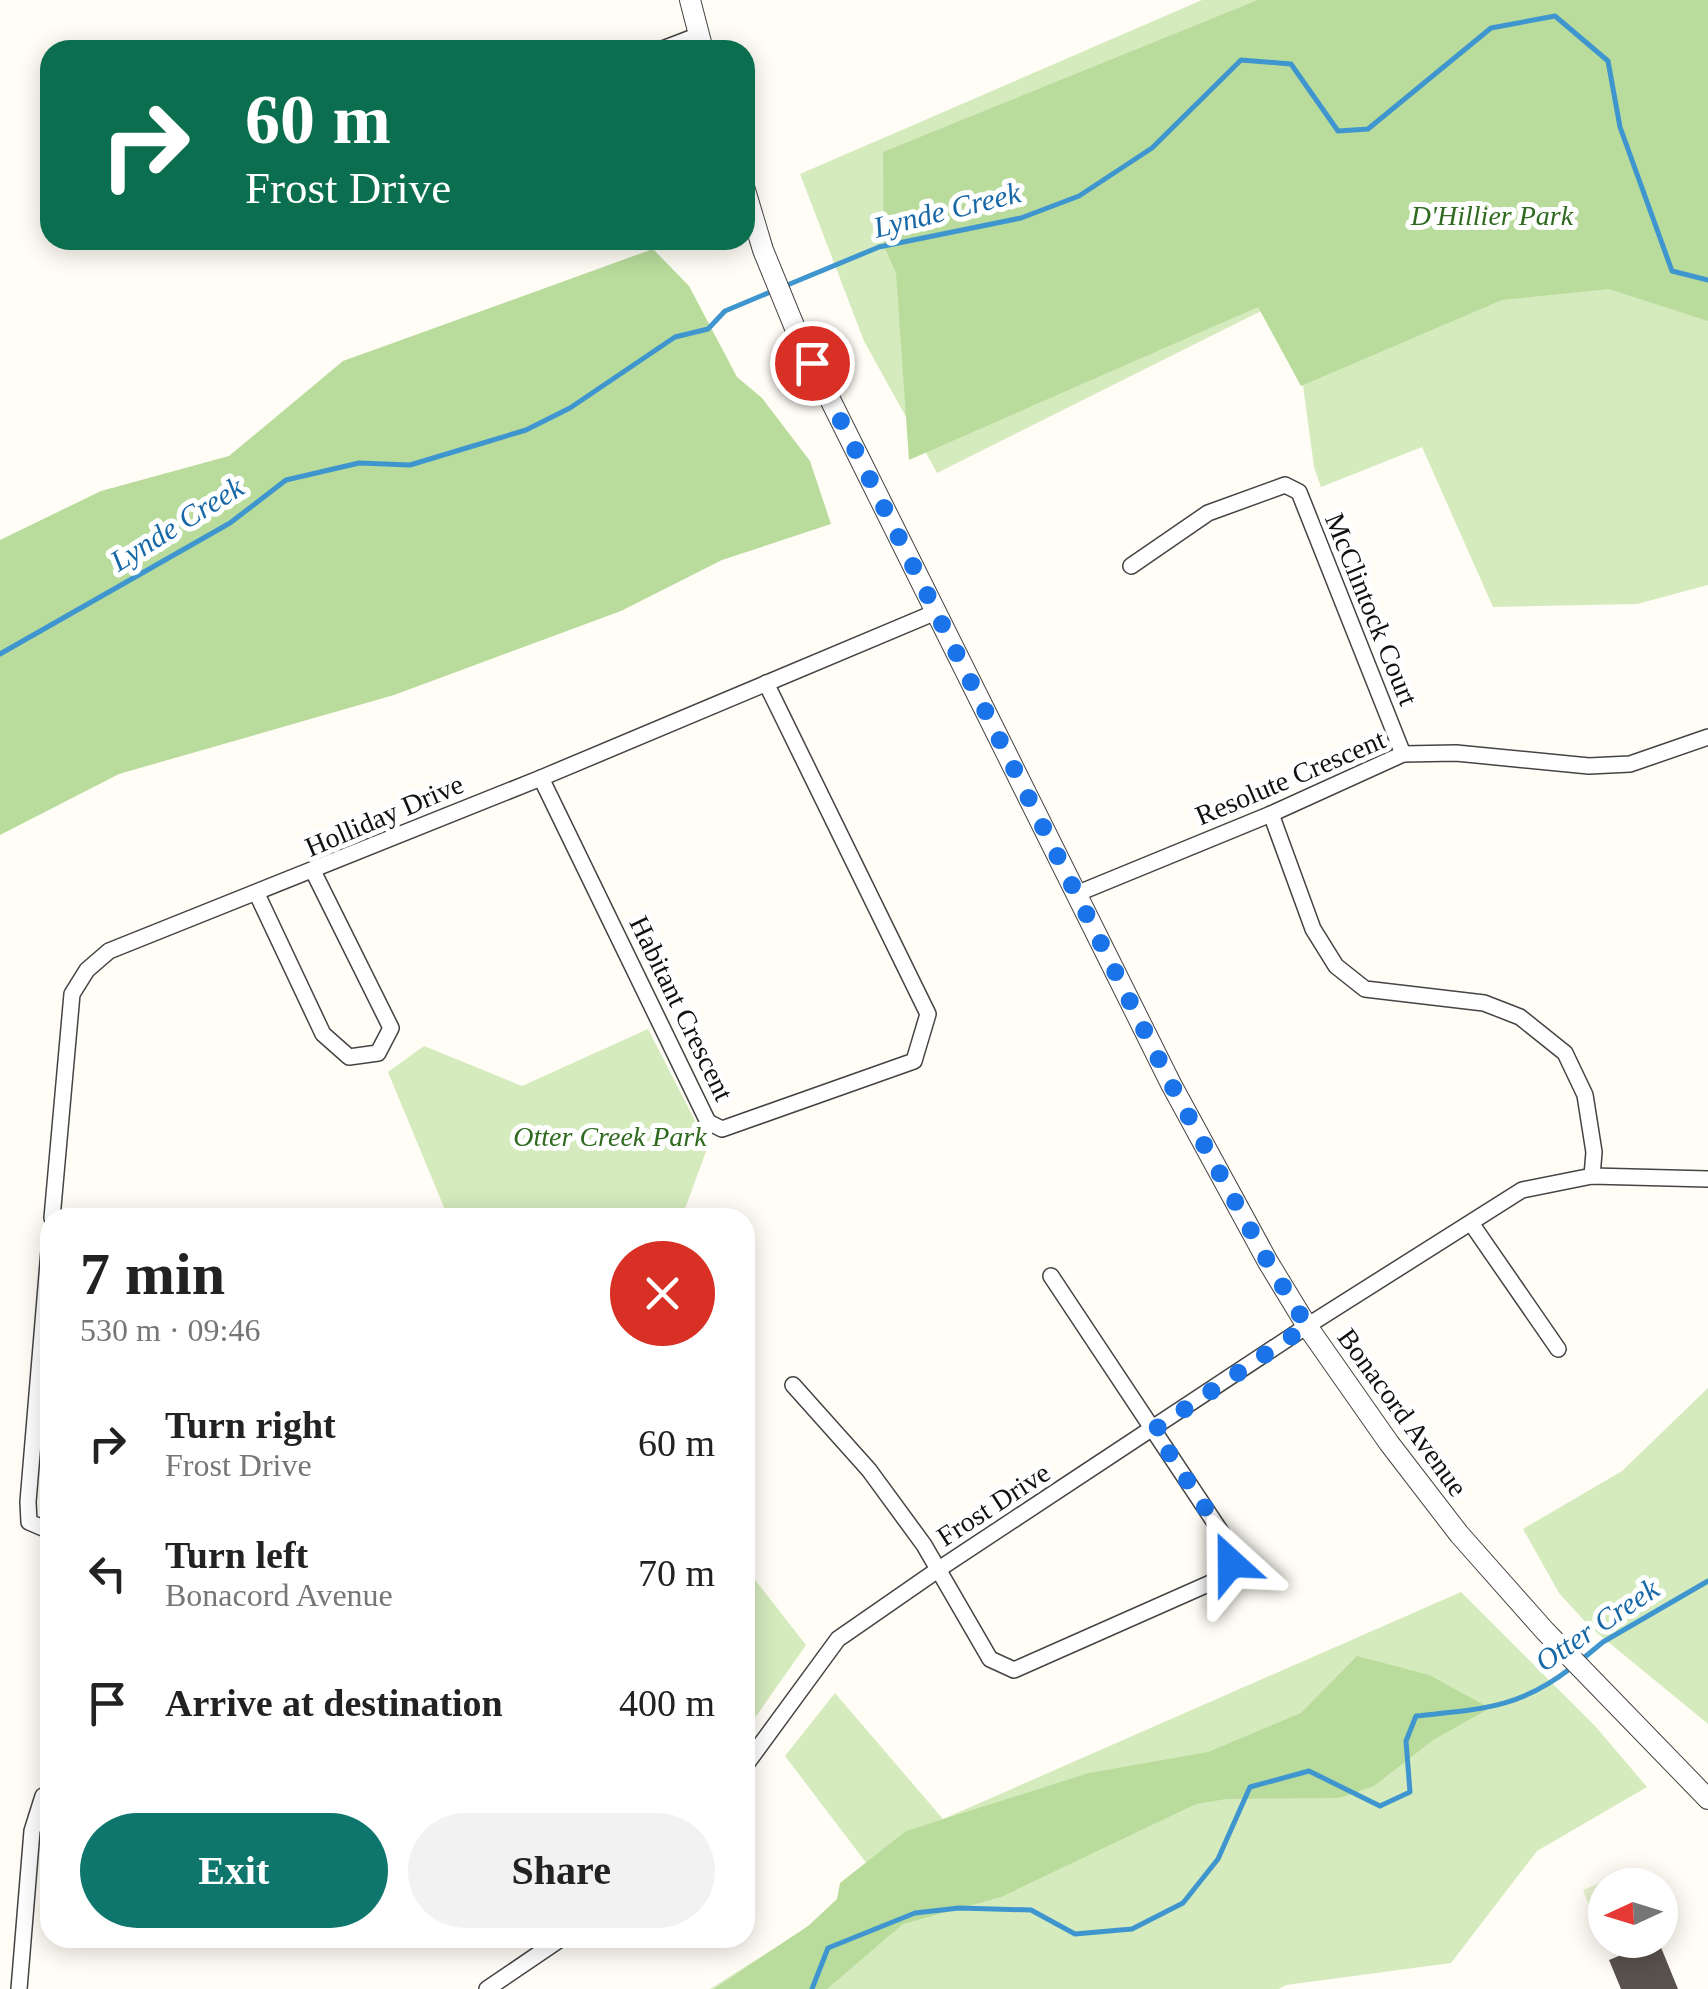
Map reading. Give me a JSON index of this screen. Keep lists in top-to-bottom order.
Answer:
{
  "streets": {
    "street": [
      "McClintock Court",
      "Resolute Crescent",
      "Holliday Drive",
      "Habitant Crescent",
      "Bonacord Avenue",
      "Frost Drive"
    ]
  },
  "crossings": [
    ["McClintock Court", "Resolute Crescent"],
    ["Resolute Crescent", "Bonacord Avenue"],
    ["Holliday Drive", "Habitant Crescent"],
    ["Holliday Drive", "Bonacord Avenue"],
    ["Bonacord Avenue", "Frost Drive"]
  ],
  "water": ["Lynde Creek", "Otter Creek"],
  "parks": ["D'Hillier Park", "Otter Creek Park"],
  "north": "left",
  "page": {
    "turn": ["60 m", "Frost Drive"],
    "heading": ["7 min", "530 m · 09:46"],
    "list": [
      {
        "name": "Turn right",
        "note": "Frost Drive",
        "value": "60 m"
      },
      {
        "name": "Turn left",
        "note": "Bonacord Avenue",
        "value": "70 m"
      },
      {
        "name": "Arrive at destination",
        "value": "400 m"
      }
    ],
    "buttons": ["Exit", "Share"]
  }
}
